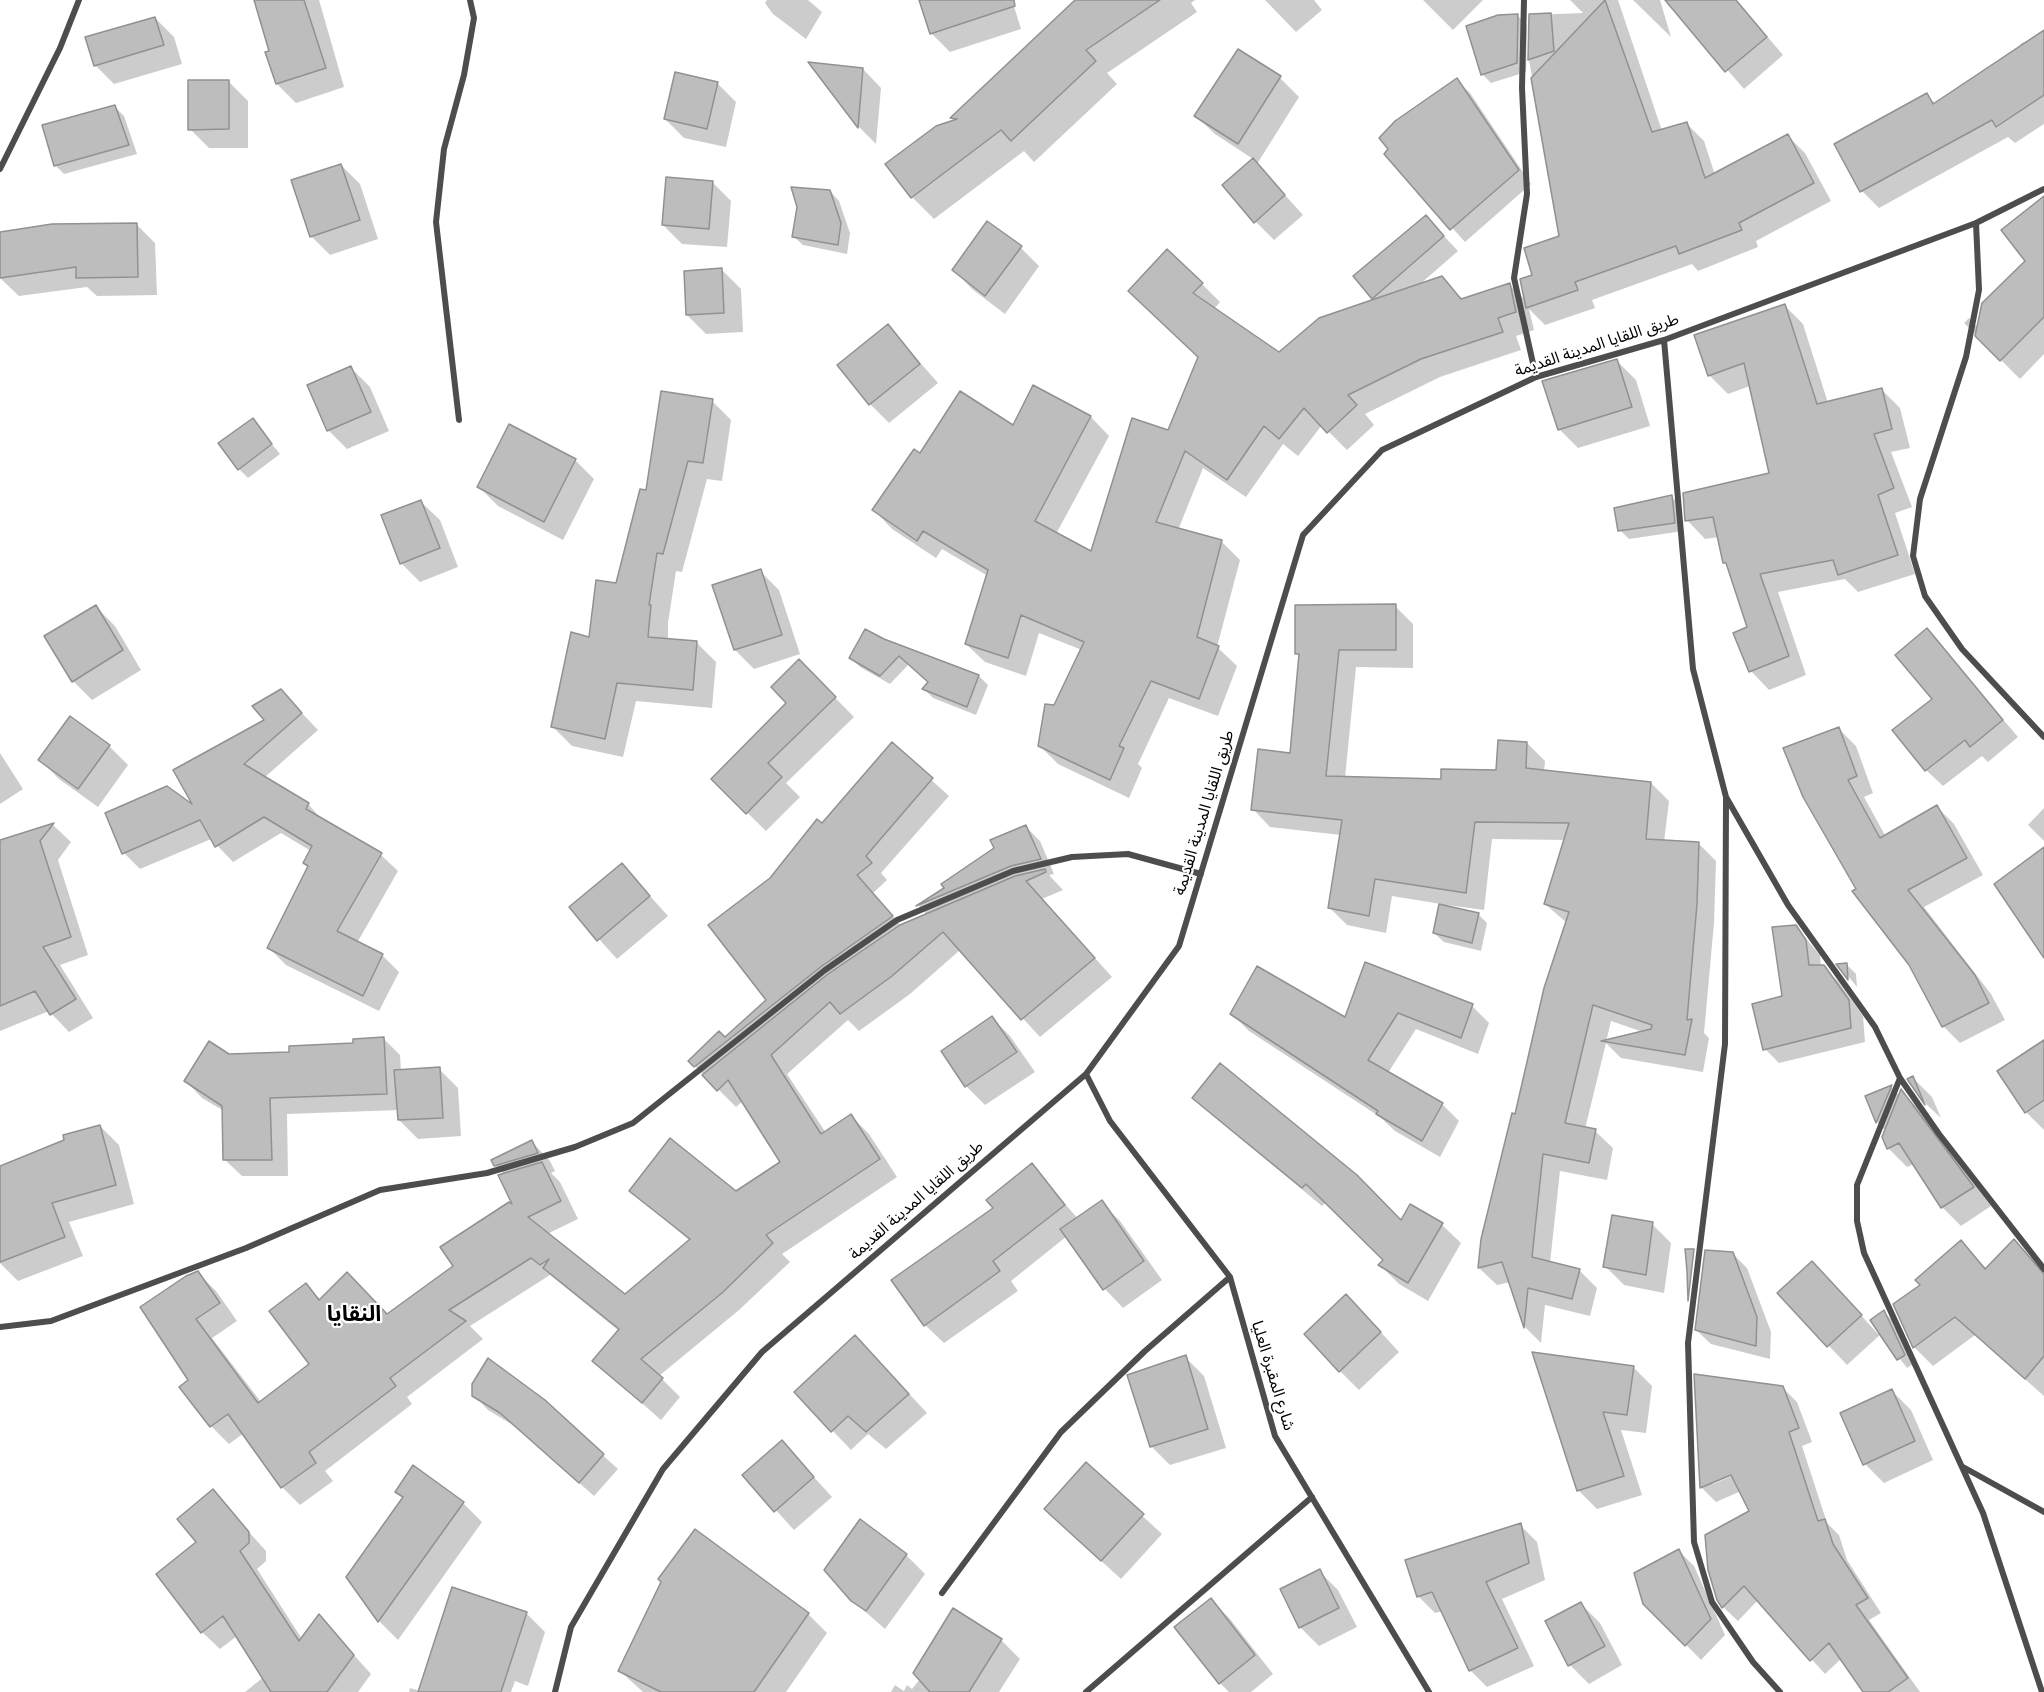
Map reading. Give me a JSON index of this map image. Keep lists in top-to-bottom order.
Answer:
{
  "streets": {
    "street": ["طريق اللقايا المدينة القديمة", "شارع المقبرة العليا"]
  },
  "crossings": [
    ["طريق اللقايا المدينة القديمة", "شارع المقبرة العليا"]
  ],
  "districts": ["النقايا"]
}
